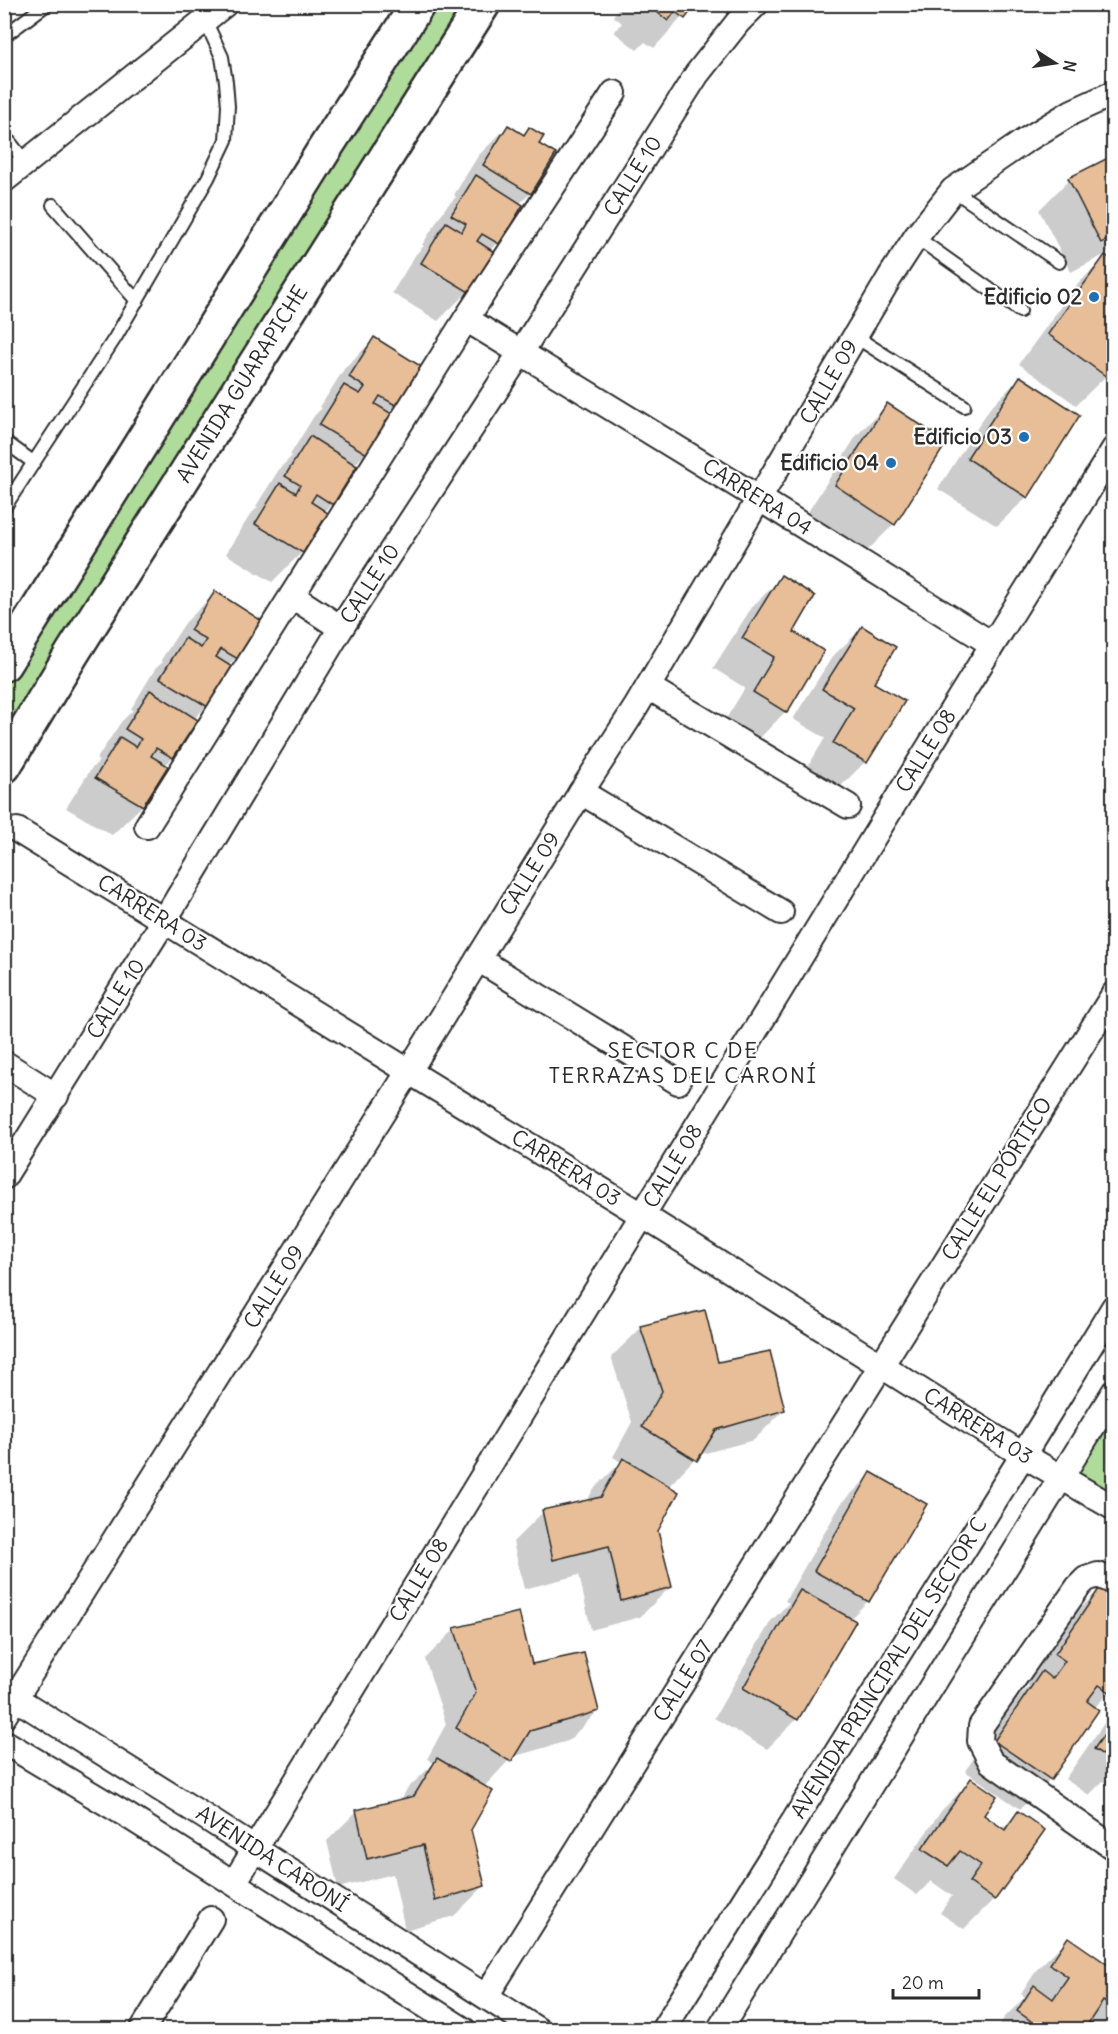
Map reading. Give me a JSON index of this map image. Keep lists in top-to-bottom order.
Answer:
{
  "streets": {
    "street": [
      "CALLE 10",
      "CALLE 09",
      "AVENIDA GUARAPICHE",
      "CARRERA 04",
      "CALLE 08",
      "CARRERA 03",
      "CALLE EL PÓRTICO",
      "AVENIDA PRINCIPAL DEL SECTOR C",
      "CALLE 07",
      "AVENIDA CARONÍ"
    ]
  },
  "crossings": [
    ["CALLE 10", "CARRERA 04"],
    ["CALLE 10", "CARRERA 03"],
    ["CALLE 09", "CARRERA 04"],
    ["CALLE 09", "CARRERA 03"],
    ["CALLE 09", "AVENIDA CARONÍ"],
    ["CARRERA 04", "CALLE 08"],
    ["CALLE 08", "CARRERA 03"],
    ["CALLE 08", "AVENIDA CARONÍ"],
    ["CARRERA 03", "CALLE EL PÓRTICO"],
    ["CARRERA 03", "AVENIDA PRINCIPAL DEL SECTOR C"],
    ["CARRERA 03", "CALLE 07"],
    ["CALLE EL PÓRTICO", "CALLE 07"],
    ["CALLE 07", "AVENIDA CARONÍ"]
  ],
  "districts": ["SECTOR C DE TERRAZAS DEL CARONÍ"],
  "places": ["Edificio 02", "Edificio 03", "Edificio 04"],
  "scale_bar": "20 m",
  "north": "right"
}
